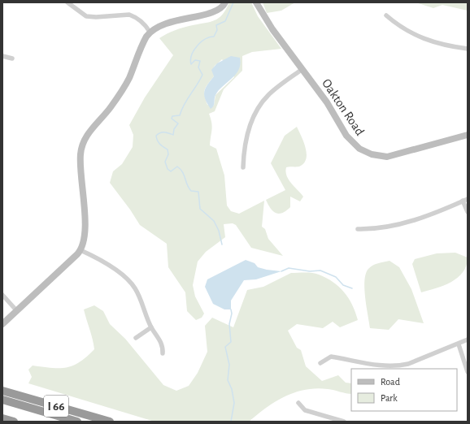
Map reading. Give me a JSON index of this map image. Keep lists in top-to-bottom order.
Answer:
{
  "streets": {
    "highway": ["I 66"],
    "main road": ["Oakton Road"]
  },
  "legend": ["Road", "Park"]
}
